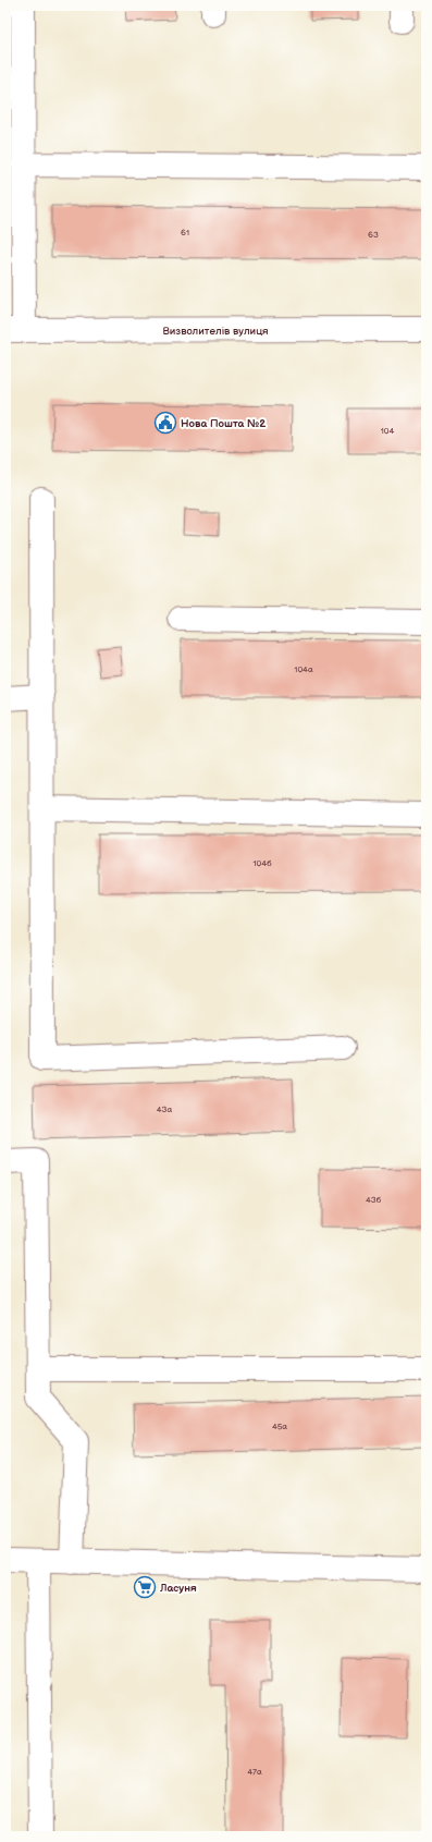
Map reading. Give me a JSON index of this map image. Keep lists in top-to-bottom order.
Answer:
{
  "streets": {
    "street": ["Визволителів вулиця"]
  },
  "places": {
    "public building": ["Нова Пошта №2"],
    "supermarket": ["Ласуня"]
  },
  "house_numbers": [
    "61",
    "63",
    "104",
    "104а",
    "104б",
    "43а",
    "43б",
    "45а",
    "47а"
  ]
}
